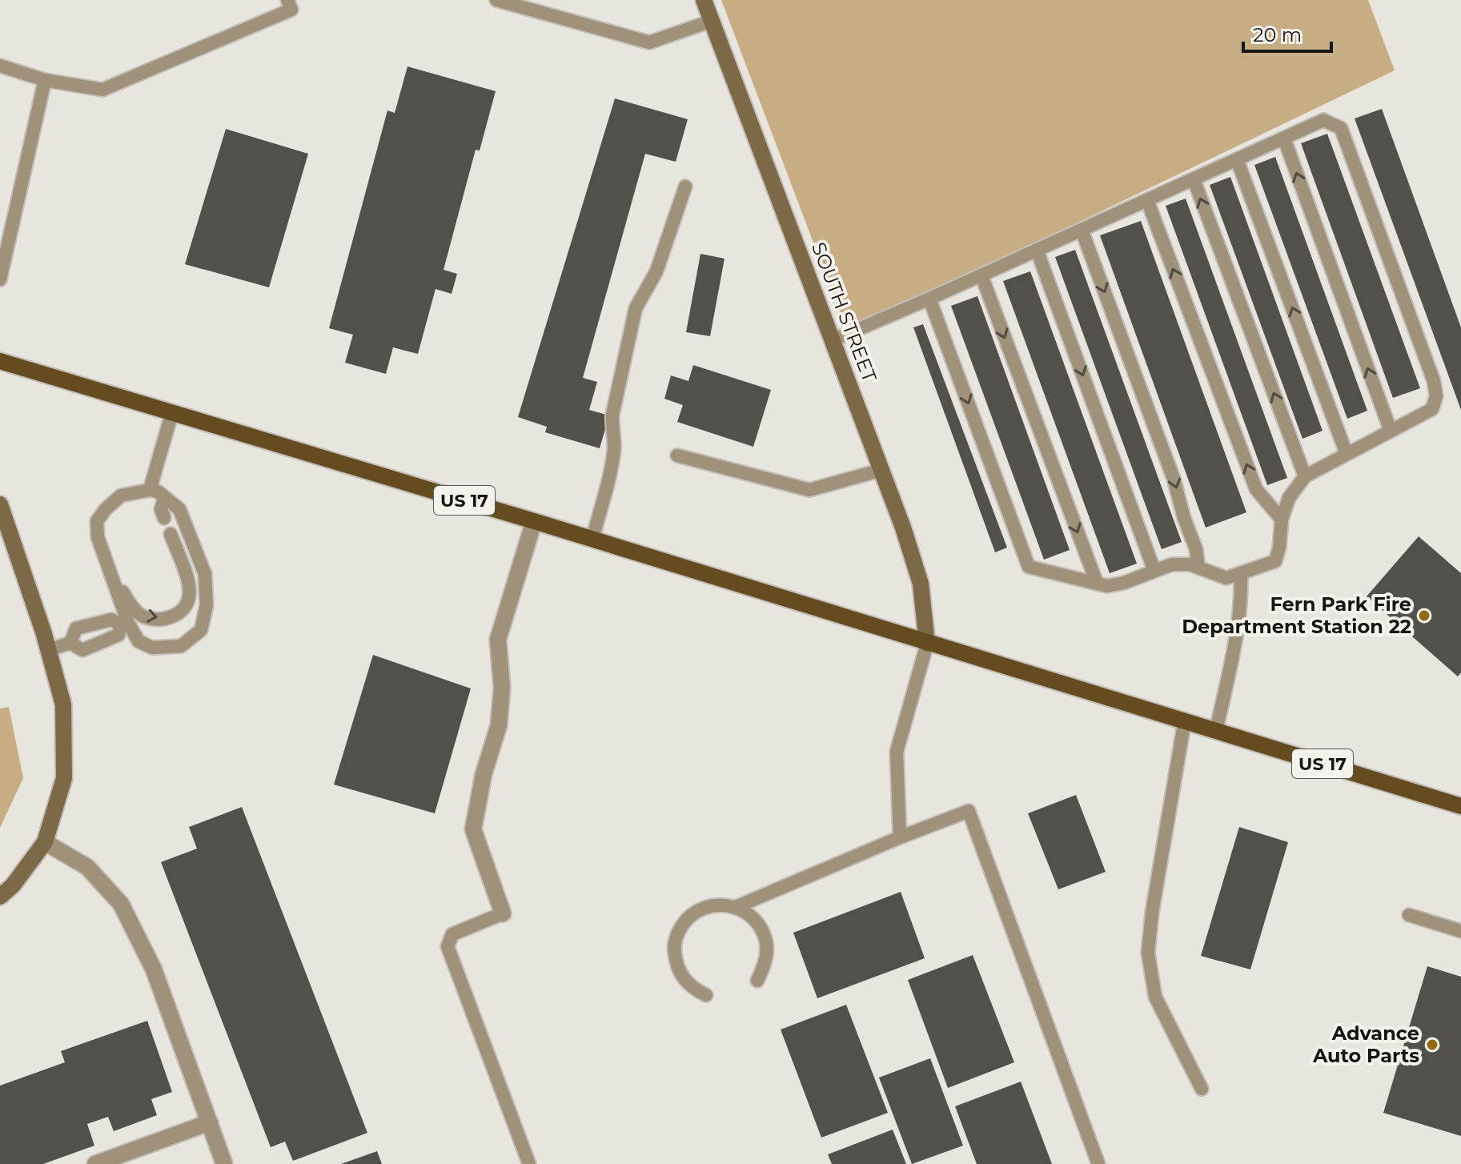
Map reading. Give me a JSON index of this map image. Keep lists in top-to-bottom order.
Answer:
{
  "streets": {
    "main road": ["US 17"],
    "street": ["SOUTH STREET"]
  },
  "crossings": [
    ["SOUTH STREET", "US 17"]
  ],
  "places": ["Fern Park Fire Department Station 22", "Advance Auto Parts"],
  "scale_bar": "20 m"
}
